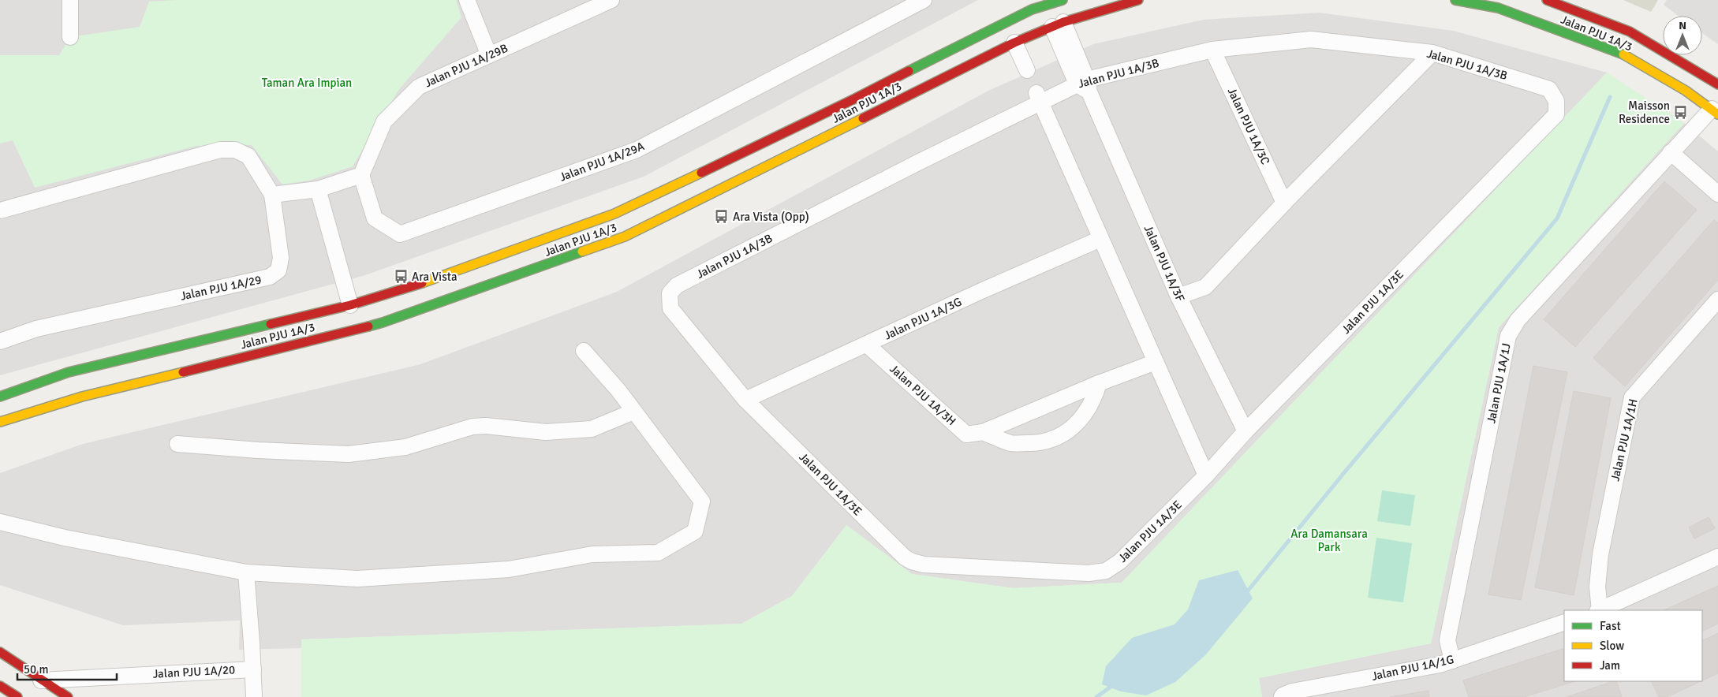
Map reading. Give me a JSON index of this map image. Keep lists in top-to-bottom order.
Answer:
{
  "streets": {
    "street": [
      "Jalan PJU 1A/3",
      "Jalan PJU 1A/3B",
      "Jalan PJU 1A/29B",
      "Jalan PJU 1A/3C",
      "Jalan PJU 1A/29A",
      "Jalan PJU 1A/3F",
      "Jalan PJU 1A/29",
      "Jalan PJU 1A/3E",
      "Jalan PJU 1A/3G",
      "Jalan PJU 1A/1J",
      "Jalan PJU 1A/3H",
      "Jalan PJU 1A/1H",
      "Jalan PJU 1A/1G",
      "Jalan PJU 1A/20"
    ]
  },
  "crossings": [
    ["Jalan PJU 1A/3", "Jalan PJU 1A/3F"],
    ["Jalan PJU 1A/3", "Jalan PJU 1A/1J"],
    ["Jalan PJU 1A/3B", "Jalan PJU 1A/3C"],
    ["Jalan PJU 1A/3B", "Jalan PJU 1A/3F"],
    ["Jalan PJU 1A/3B", "Jalan PJU 1A/3E"],
    ["Jalan PJU 1A/29B", "Jalan PJU 1A/29A"],
    ["Jalan PJU 1A/3F", "Jalan PJU 1A/3E"],
    ["Jalan PJU 1A/3E", "Jalan PJU 1A/3G"],
    ["Jalan PJU 1A/3G", "Jalan PJU 1A/3H"],
    ["Jalan PJU 1A/1J", "Jalan PJU 1A/1G"]
  ],
  "parks": ["Taman Ara Impian", "Ara Damansara Park"],
  "places": {
    "bus stop": ["Maisson Residence", "Ara Vista (Opp)", "Ara Vista"]
  },
  "legend": ["Fast", "Slow", "Jam"],
  "scale_bar": "50 m",
  "north": "top"
}
